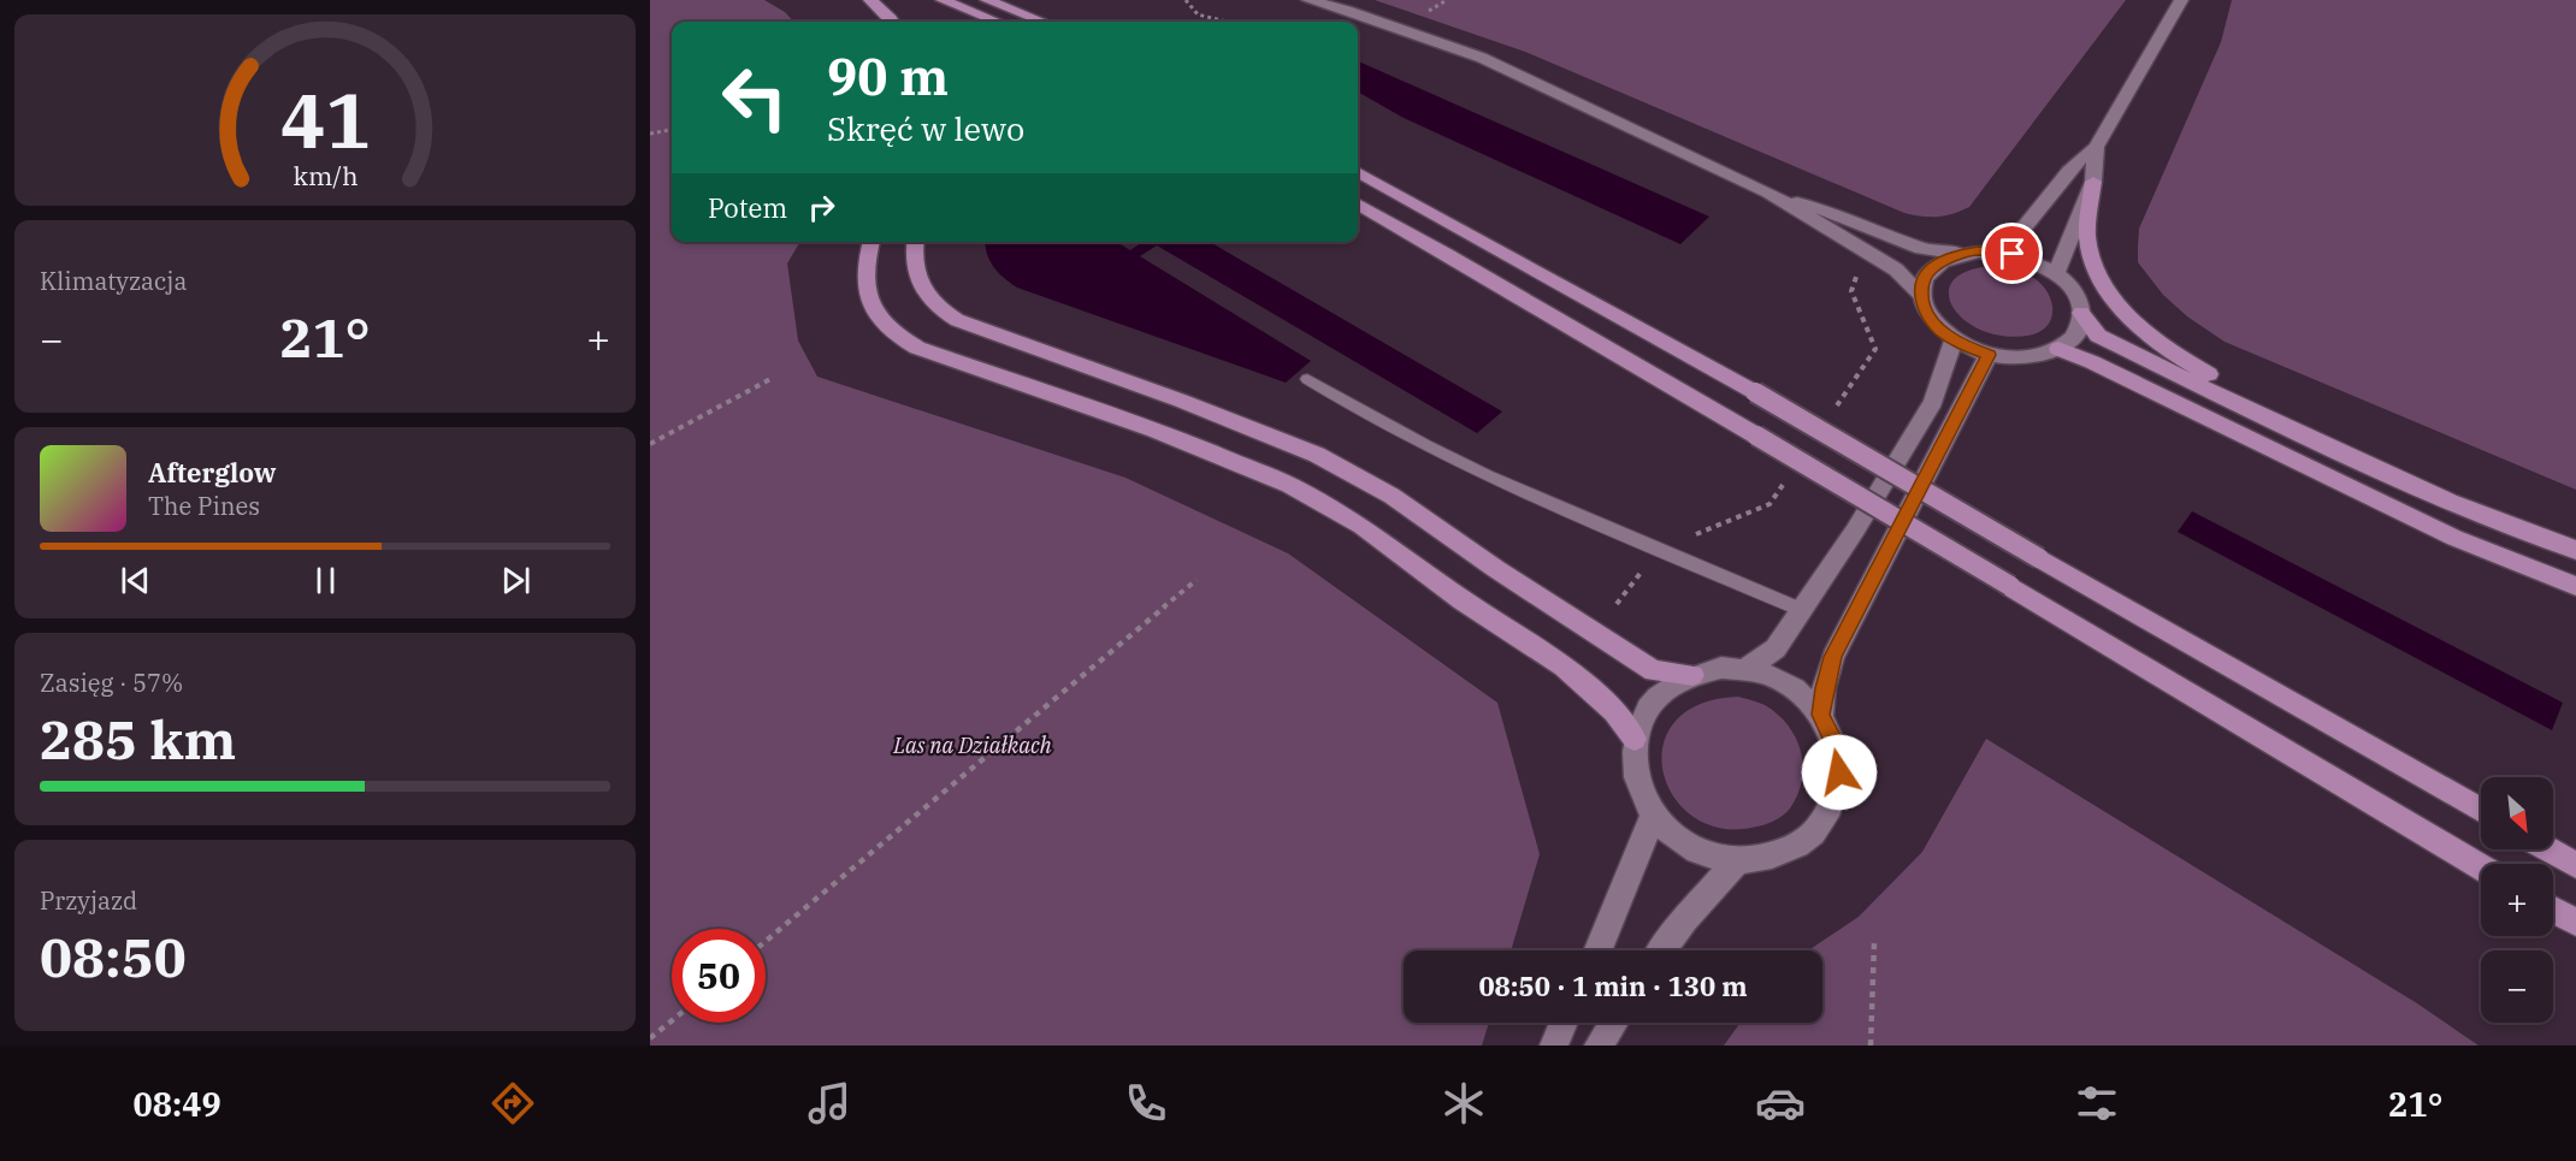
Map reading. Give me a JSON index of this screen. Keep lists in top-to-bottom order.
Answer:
{
  "parks": ["Las na Działkach"],
  "north": "bottom right",
  "page": {
    "turn": ["90 m", "Skręć w lewo"],
    "then": "Potem",
    "tile": [
      "Klimatyzacja",
      ["Zasięg · 57%", "285 km"],
      ["Przyjazd", "08:50"]
    ],
    "heat": ["−", "21°", "+"],
    "song": ["Afterglow", "The Pines"],
    "map_buttons": ["+", "−"],
    "limit": "50",
    "trip": "08:50 · 1 min · 130 m",
    "tabs": ["08:49", "21°"],
    "gauge": ["41", "km/h"]
  }
}
